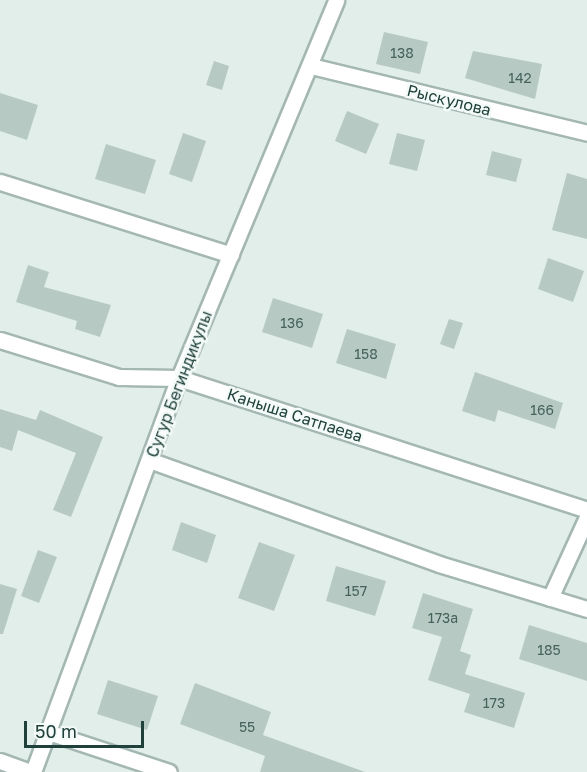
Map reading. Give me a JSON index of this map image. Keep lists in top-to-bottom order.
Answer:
{
  "streets": {
    "street": ["Рыскулова", "Сугур Бегиндикулы", "Каныша Сатпаева"]
  },
  "crossings": [
    ["Рыскулова", "Сугур Бегиндикулы"],
    ["Сугур Бегиндикулы", "Каныша Сатпаева"]
  ],
  "house_numbers": [
    "138",
    "142",
    "136",
    "158",
    "166",
    "157",
    "173а",
    "185",
    "173",
    "55"
  ],
  "scale_bar": "50 m"
}
